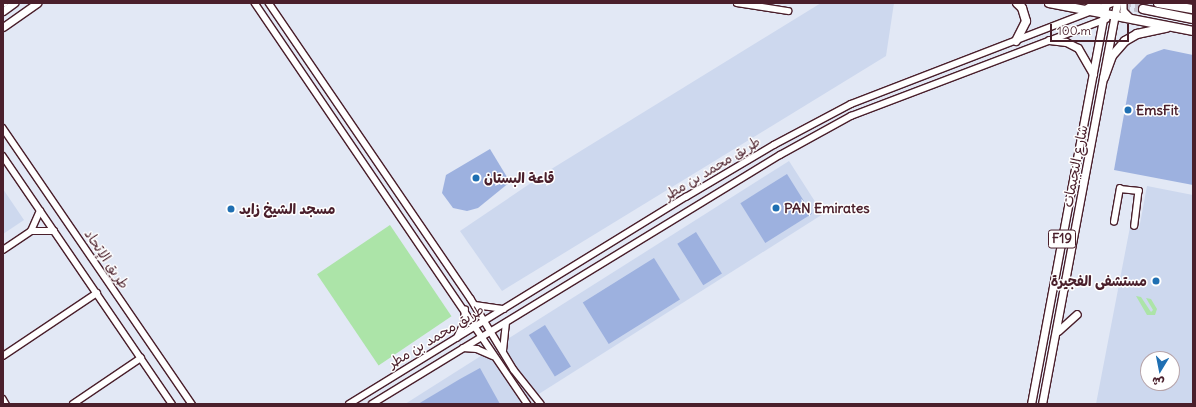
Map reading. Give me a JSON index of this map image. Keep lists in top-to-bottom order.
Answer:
{
  "streets": {
    "main road": ["شارع النجيمات", "F19"],
    "street": ["طريق محمد بن مطر", "طريق اﻹتحاد"]
  },
  "crossings": [
    ["شارع النجيمات", "طريق محمد بن مطر"]
  ],
  "places": [
    "EmsFit",
    "قاعة البستان",
    "PAN Emirates",
    "مسجد الشيخ زايد",
    "مستشفى الفجيرة"
  ],
  "scale_bar": "100 m",
  "north": "bottom"
}
